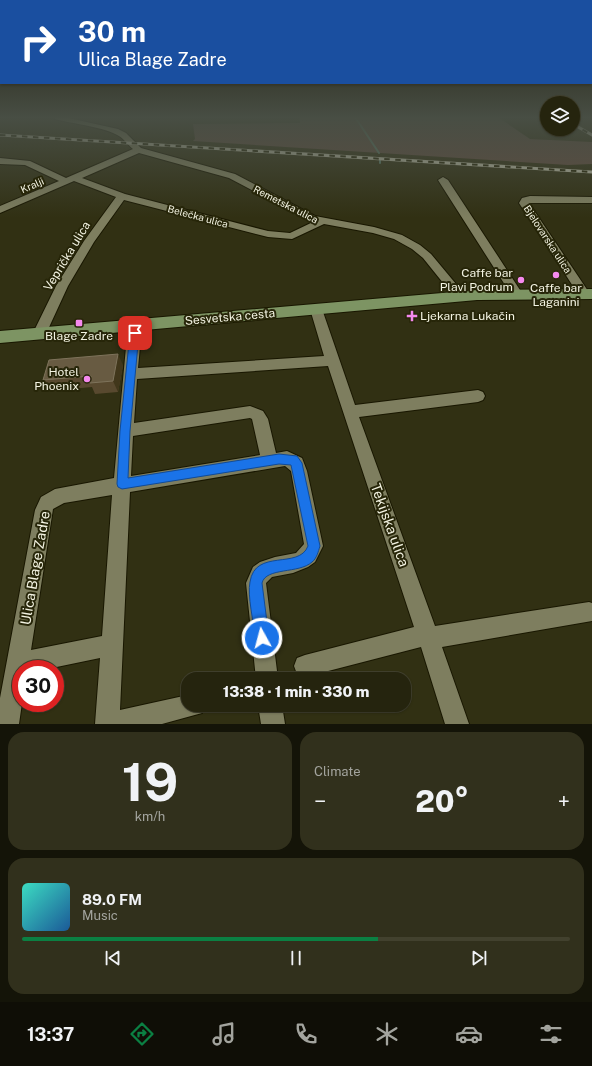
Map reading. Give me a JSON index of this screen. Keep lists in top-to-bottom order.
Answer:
{
  "streets": {
    "main road": ["Bjelovarska ulica", "Sesvetska cesta"],
    "street": [
      "Kralji",
      "Remetska ulica",
      "Belečka ulica",
      "Veprička ulica",
      "Tekijska ulica",
      "Ulica Blage Zadre"
    ]
  },
  "crossings": [
    ["Kralji", "Belečka ulica"],
    ["Remetska ulica", "Belečka ulica"],
    ["Remetska ulica", "Bjelovarska ulica"],
    ["Remetska ulica", "Sesvetska cesta"],
    ["Belečka ulica", "Veprička ulica"],
    ["Bjelovarska ulica", "Sesvetska cesta"],
    ["Veprička ulica", "Sesvetska cesta"],
    ["Sesvetska cesta", "Tekijska ulica"]
  ],
  "places": {
    "other": ["Caffe bar Laganini", "Caffe bar Plavi Podrum", "Hotel Phoenix"],
    "health": ["Ljekarna Lukačin"],
    "transit": ["Blage Zadre"]
  },
  "page": {
    "turn": ["30 m", "Ulica Blage Zadre"],
    "limit": "30",
    "trip": "13:38 · 1 min · 330 m",
    "tile": [
      ["19", "km/h"],
      "Climate"
    ],
    "heat": ["−", "20°", "+"],
    "song": ["89.0 FM", "Music"],
    "tabs": "13:37"
  }
}
